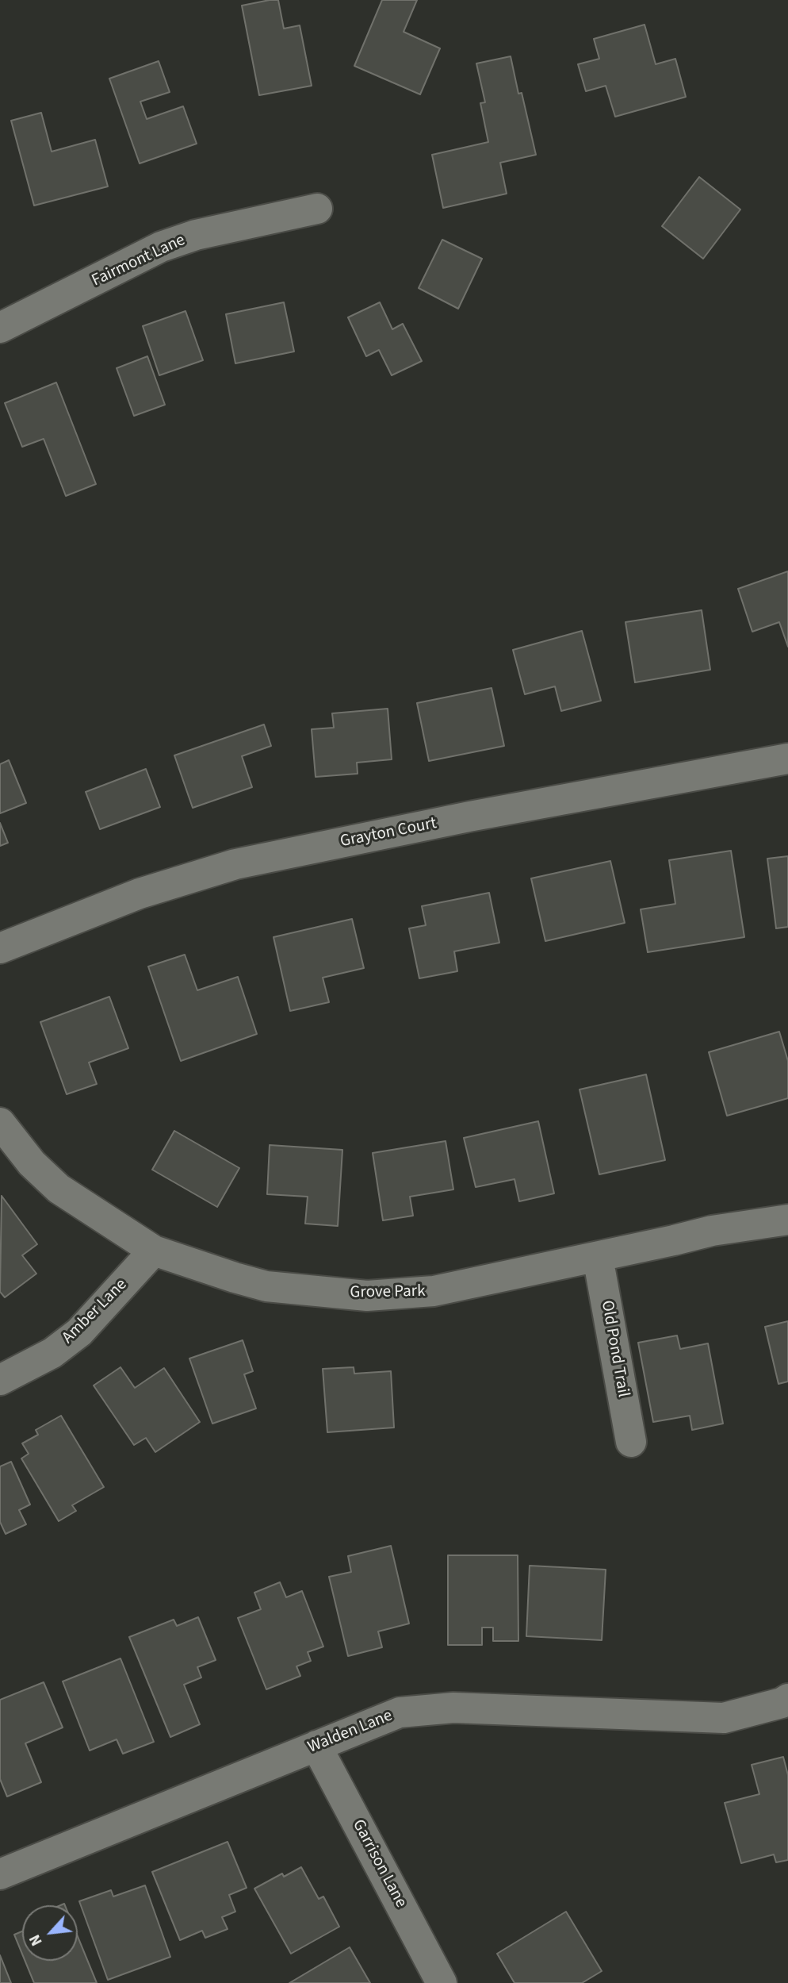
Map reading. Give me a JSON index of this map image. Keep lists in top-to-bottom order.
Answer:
{
  "streets": {
    "street": [
      "Fairmont Lane",
      "Grayton Court",
      "Grove Park",
      "Amber Lane",
      "Old Pond Trail",
      "Walden Lane",
      "Garrison Lane"
    ]
  },
  "crossings": [
    ["Grove Park", "Amber Lane"],
    ["Grove Park", "Old Pond Trail"],
    ["Walden Lane", "Garrison Lane"]
  ],
  "north": "bottom left"
}
